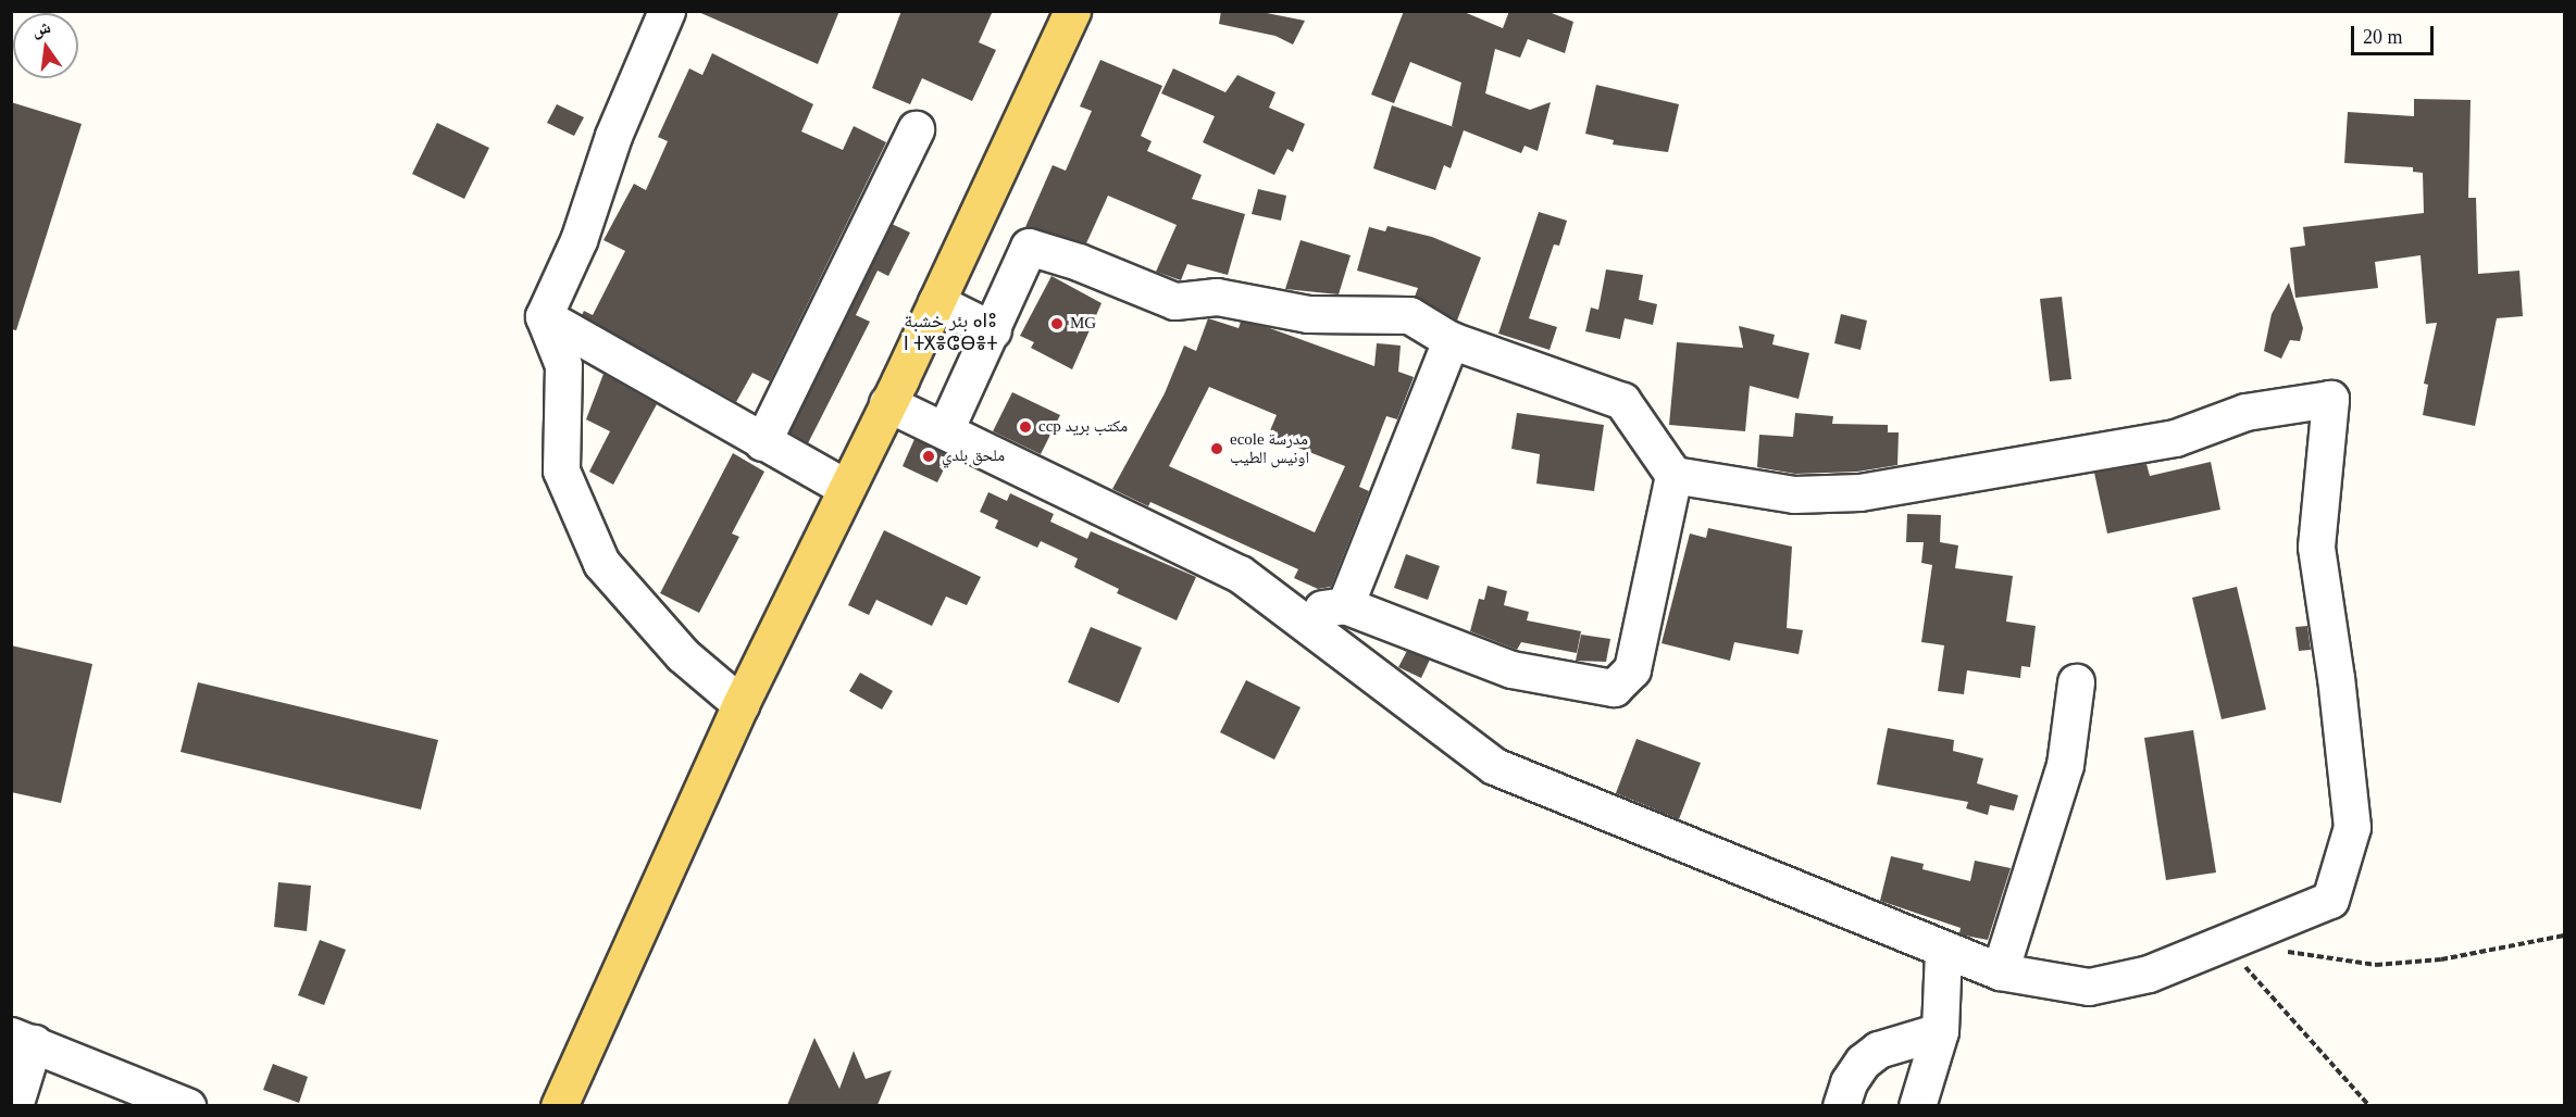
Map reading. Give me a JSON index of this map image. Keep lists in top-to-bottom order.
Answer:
{
  "districts": ["بئر خشبة ⴰⵏⵓ ⵏ ⵜⵅⴻⵛⴱⴻⵜ"],
  "places": [
    "MG",
    "ccp مكتب بريد",
    "ecole مدرسة اونيس الطيب",
    "ملحق بلدي"
  ],
  "scale_bar": "20 m",
  "north": "top"
}
